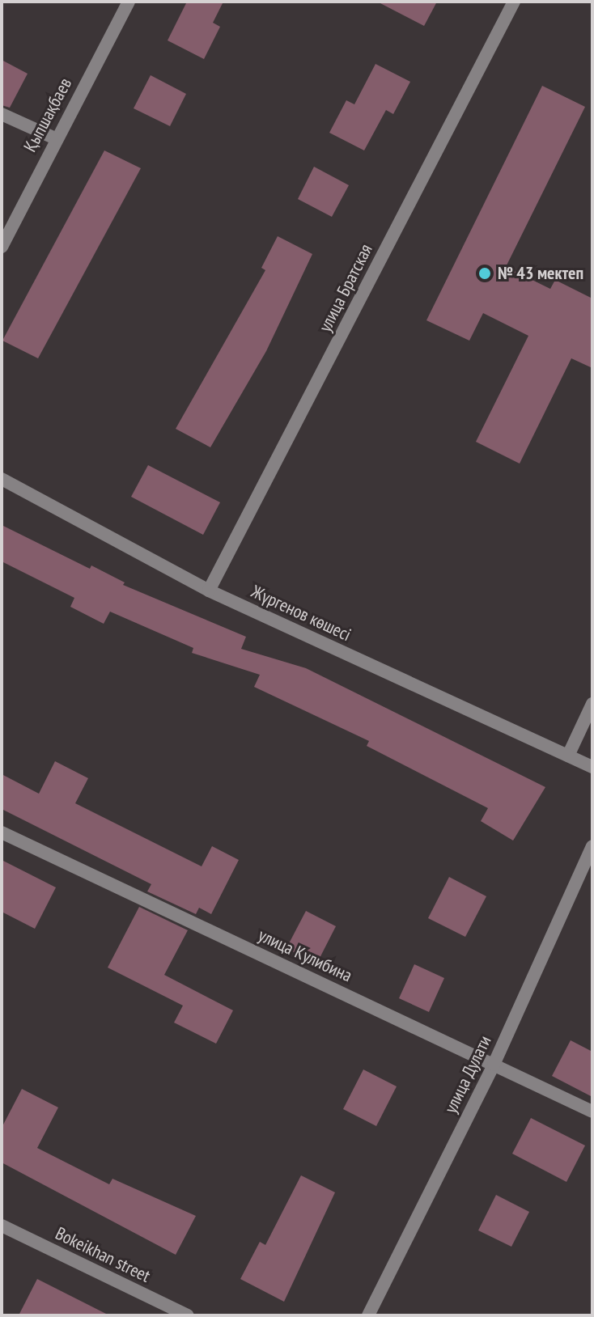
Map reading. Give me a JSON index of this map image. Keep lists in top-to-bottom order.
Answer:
{
  "streets": {
    "street": [
      "Қыпшақбаев",
      "улица Братская",
      "Жүргенов көшесі",
      "улица Кулибина",
      "улица Дулати",
      "Bokeikhan street"
    ]
  },
  "crossings": [
    ["улица Братская", "Жүргенов көшесі"],
    ["улица Кулибина", "улица Дулати"]
  ],
  "places": ["№ 43 мектеп"]
}
